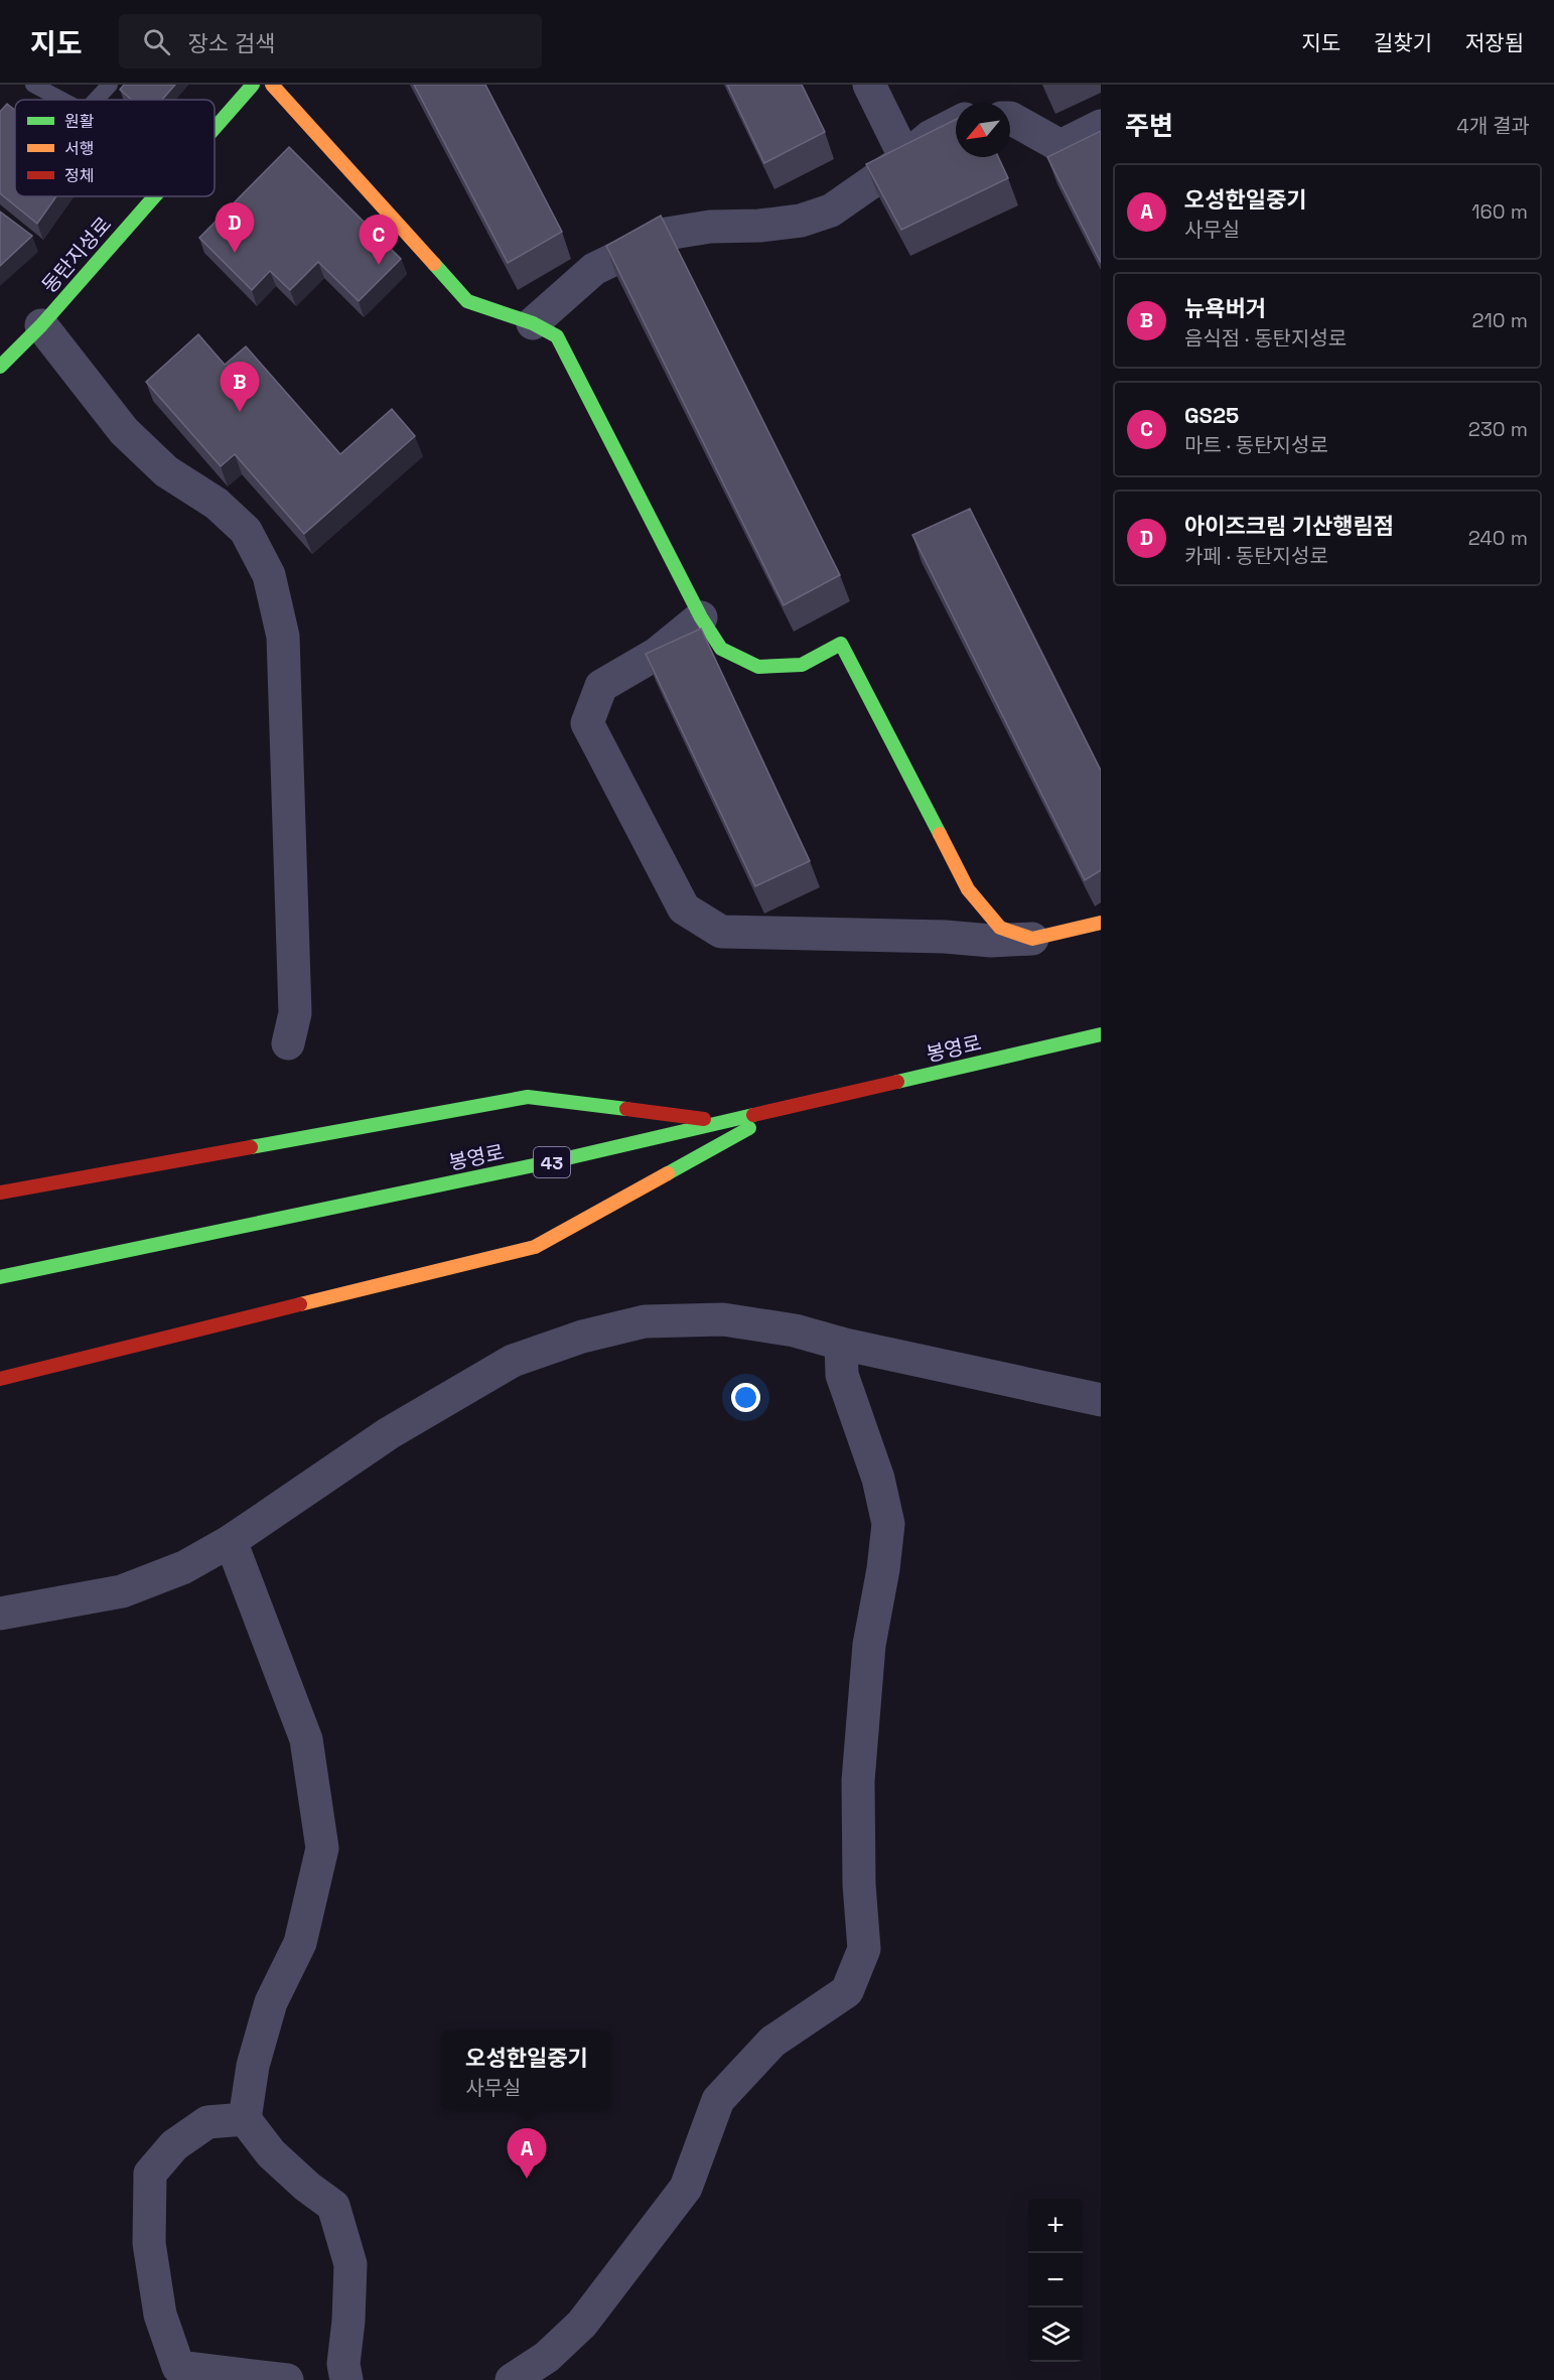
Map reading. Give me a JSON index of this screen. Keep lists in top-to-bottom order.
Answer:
{
  "streets": {
    "main road": ["동탄지성로", "봉영로", "43"]
  },
  "legend": ["원활", "서행", "정체"],
  "north": "bottom left",
  "page": {
    "header": "지도",
    "search": "장소 검색",
    "nav": ["지도", "길찾기", "저장됨"],
    "heading": ["주변", "4개 결과"],
    "list": [
      {
        "mark": "A",
        "name": "오성한일중기",
        "note": "사무실",
        "value": "160 m"
      },
      {
        "mark": "B",
        "name": "뉴욕버거",
        "note": "음식점 · 동탄지성로",
        "value": "210 m"
      },
      {
        "mark": "C",
        "name": "GS25",
        "note": "마트 · 동탄지성로",
        "value": "230 m"
      },
      {
        "mark": "D",
        "name": "아이즈크림 기산행림점",
        "note": "카페 · 동탄지성로",
        "value": "240 m"
      }
    ],
    "pins": [
      "D",
      "C",
      "B",
      "A"
    ],
    "popup": ["오성한일중기", "사무실"],
    "map_buttons": ["+", "−"]
  }
}
